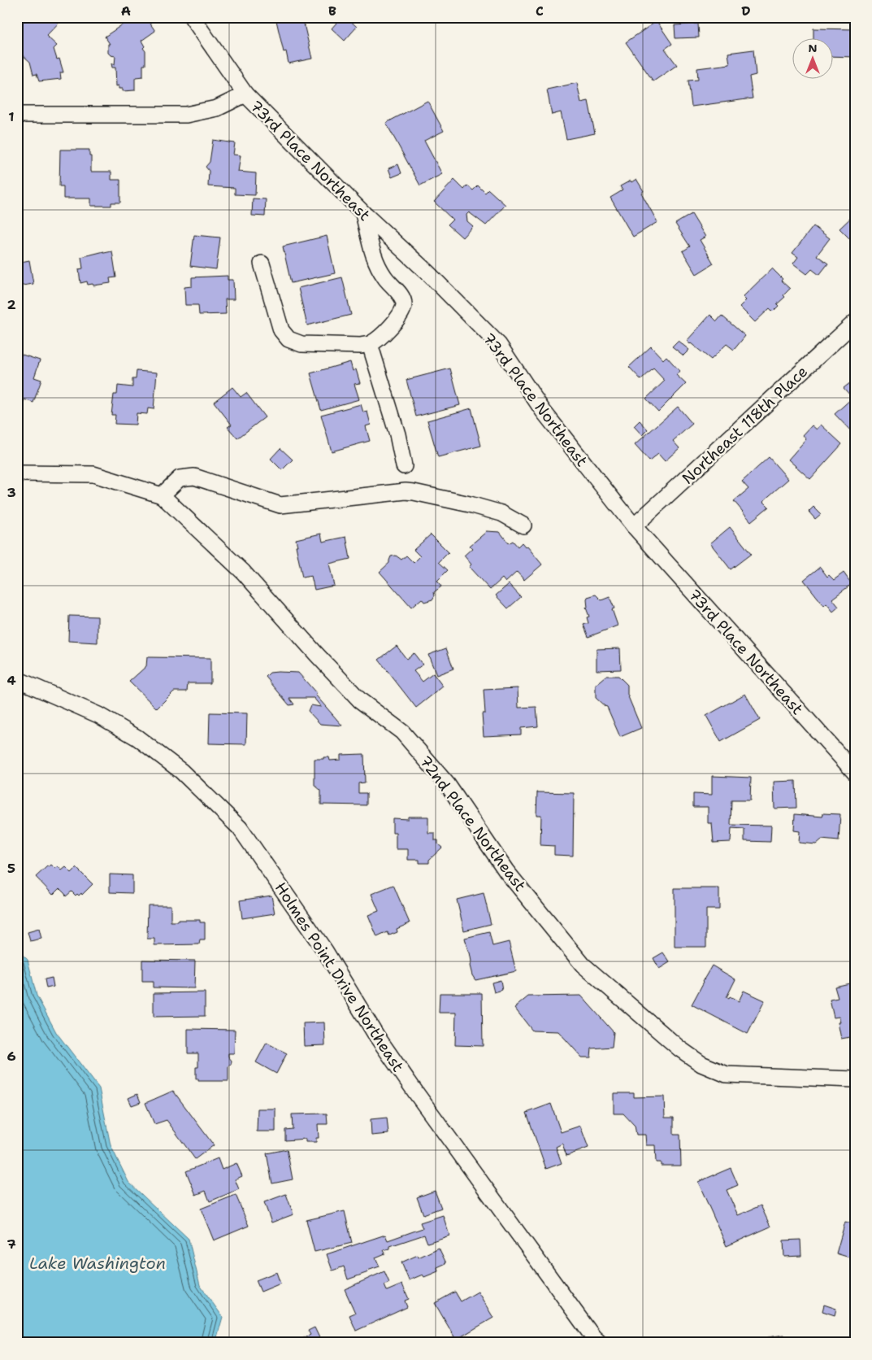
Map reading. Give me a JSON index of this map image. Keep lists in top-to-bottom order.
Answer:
{
  "streets": {
    "street": [
      "73rd Place Northeast",
      "Northeast 118th Place",
      "72nd Place Northeast",
      "Holmes Point Drive Northeast"
    ]
  },
  "crossings": [
    ["73rd Place Northeast", "Northeast 118th Place"]
  ],
  "water": ["Lake Washington"],
  "north": "top",
  "grid": {
    "columns": [
      "A",
      "B",
      "C",
      "D"
    ],
    "rows": [
      "1",
      "2",
      "3",
      "4",
      "5",
      "6",
      "7"
    ]
  }
}
